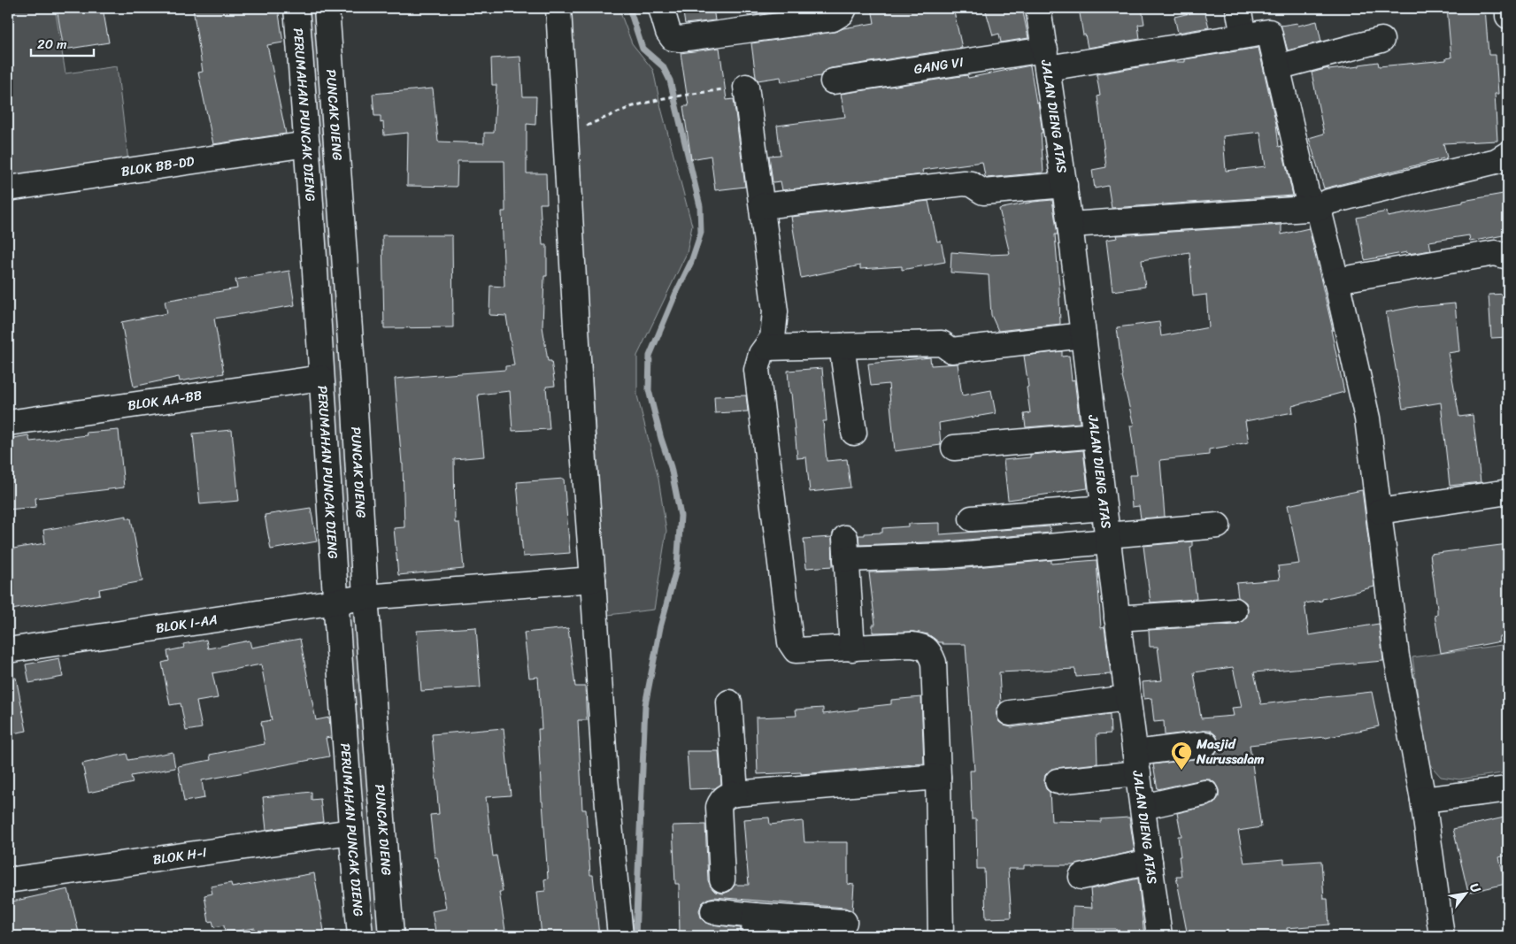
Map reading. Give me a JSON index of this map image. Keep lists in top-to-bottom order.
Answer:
{
  "streets": {
    "street": [
      "GANG VI",
      "PERUMAHAN PUNCAK DIENG",
      "PUNCAK DIENG",
      "JALAN DIENG ATAS",
      "BLOK BB-DD",
      "BLOK AA-BB",
      "BLOK I-AA",
      "BLOK H-I"
    ]
  },
  "crossings": [
    ["GANG VI", "JALAN DIENG ATAS"],
    ["PERUMAHAN PUNCAK DIENG", "BLOK BB-DD"],
    ["PERUMAHAN PUNCAK DIENG", "BLOK AA-BB"],
    ["PERUMAHAN PUNCAK DIENG", "BLOK I-AA"],
    ["PERUMAHAN PUNCAK DIENG", "BLOK H-I"],
    ["PUNCAK DIENG", "BLOK I-AA"]
  ],
  "places": {
    "mosque": ["Masjid Nurussalam"]
  },
  "scale_bar": "20 m",
  "north": "top right"
}
